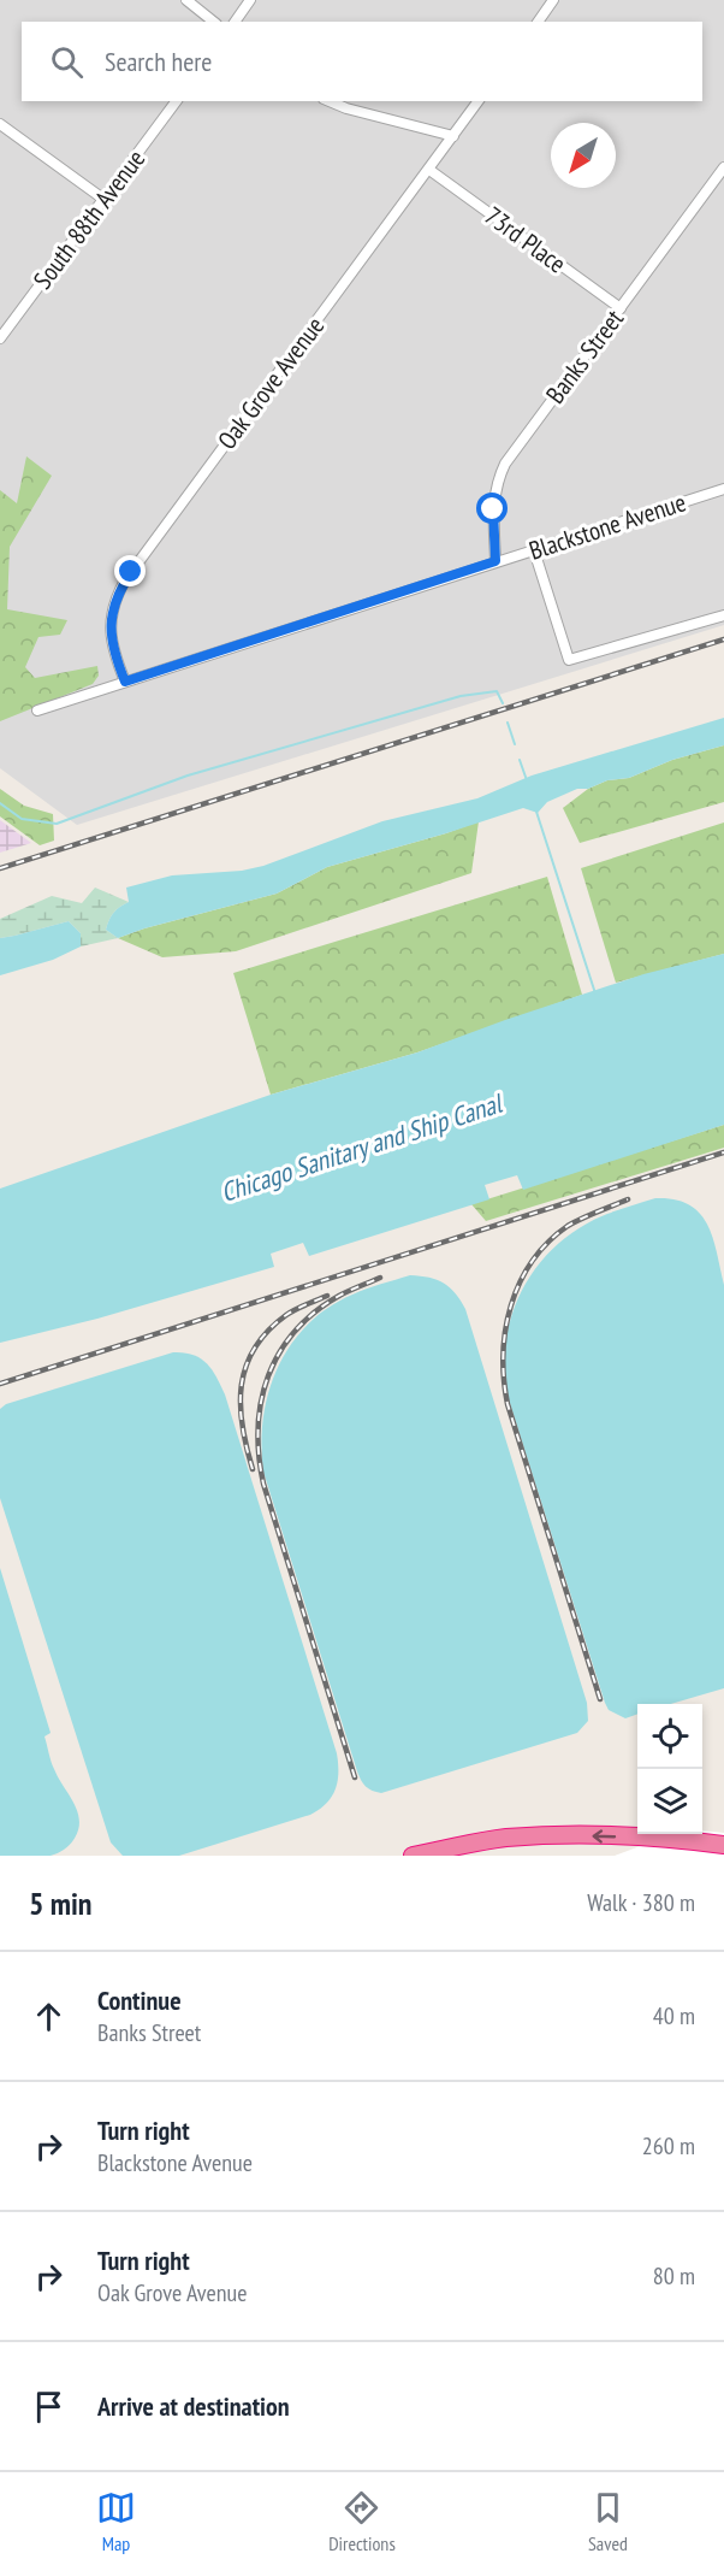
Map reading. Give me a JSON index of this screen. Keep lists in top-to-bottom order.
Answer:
{
  "streets": {
    "street": [
      "South 88th Avenue",
      "73rd Place",
      "Banks Street",
      "Oak Grove Avenue",
      "Blackstone Avenue"
    ]
  },
  "crossings": [
    ["73rd Place", "Banks Street"],
    ["73rd Place", "Oak Grove Avenue"],
    ["Banks Street", "Blackstone Avenue"],
    ["Oak Grove Avenue", "Blackstone Avenue"]
  ],
  "water": ["Chicago Sanitary and Ship Canal"],
  "north": "bottom left",
  "page": {
    "search": "Search here",
    "heading": ["5 min", "Walk · 380 m"],
    "list": [
      ["Continue", "Banks Street", "40 m"],
      ["Turn right", "Blackstone Avenue", "260 m"],
      ["Turn right", "Oak Grove Avenue", "80 m"],
      "Arrive at destination"
    ],
    "nav": ["Map", "Directions", "Saved"]
  }
}
